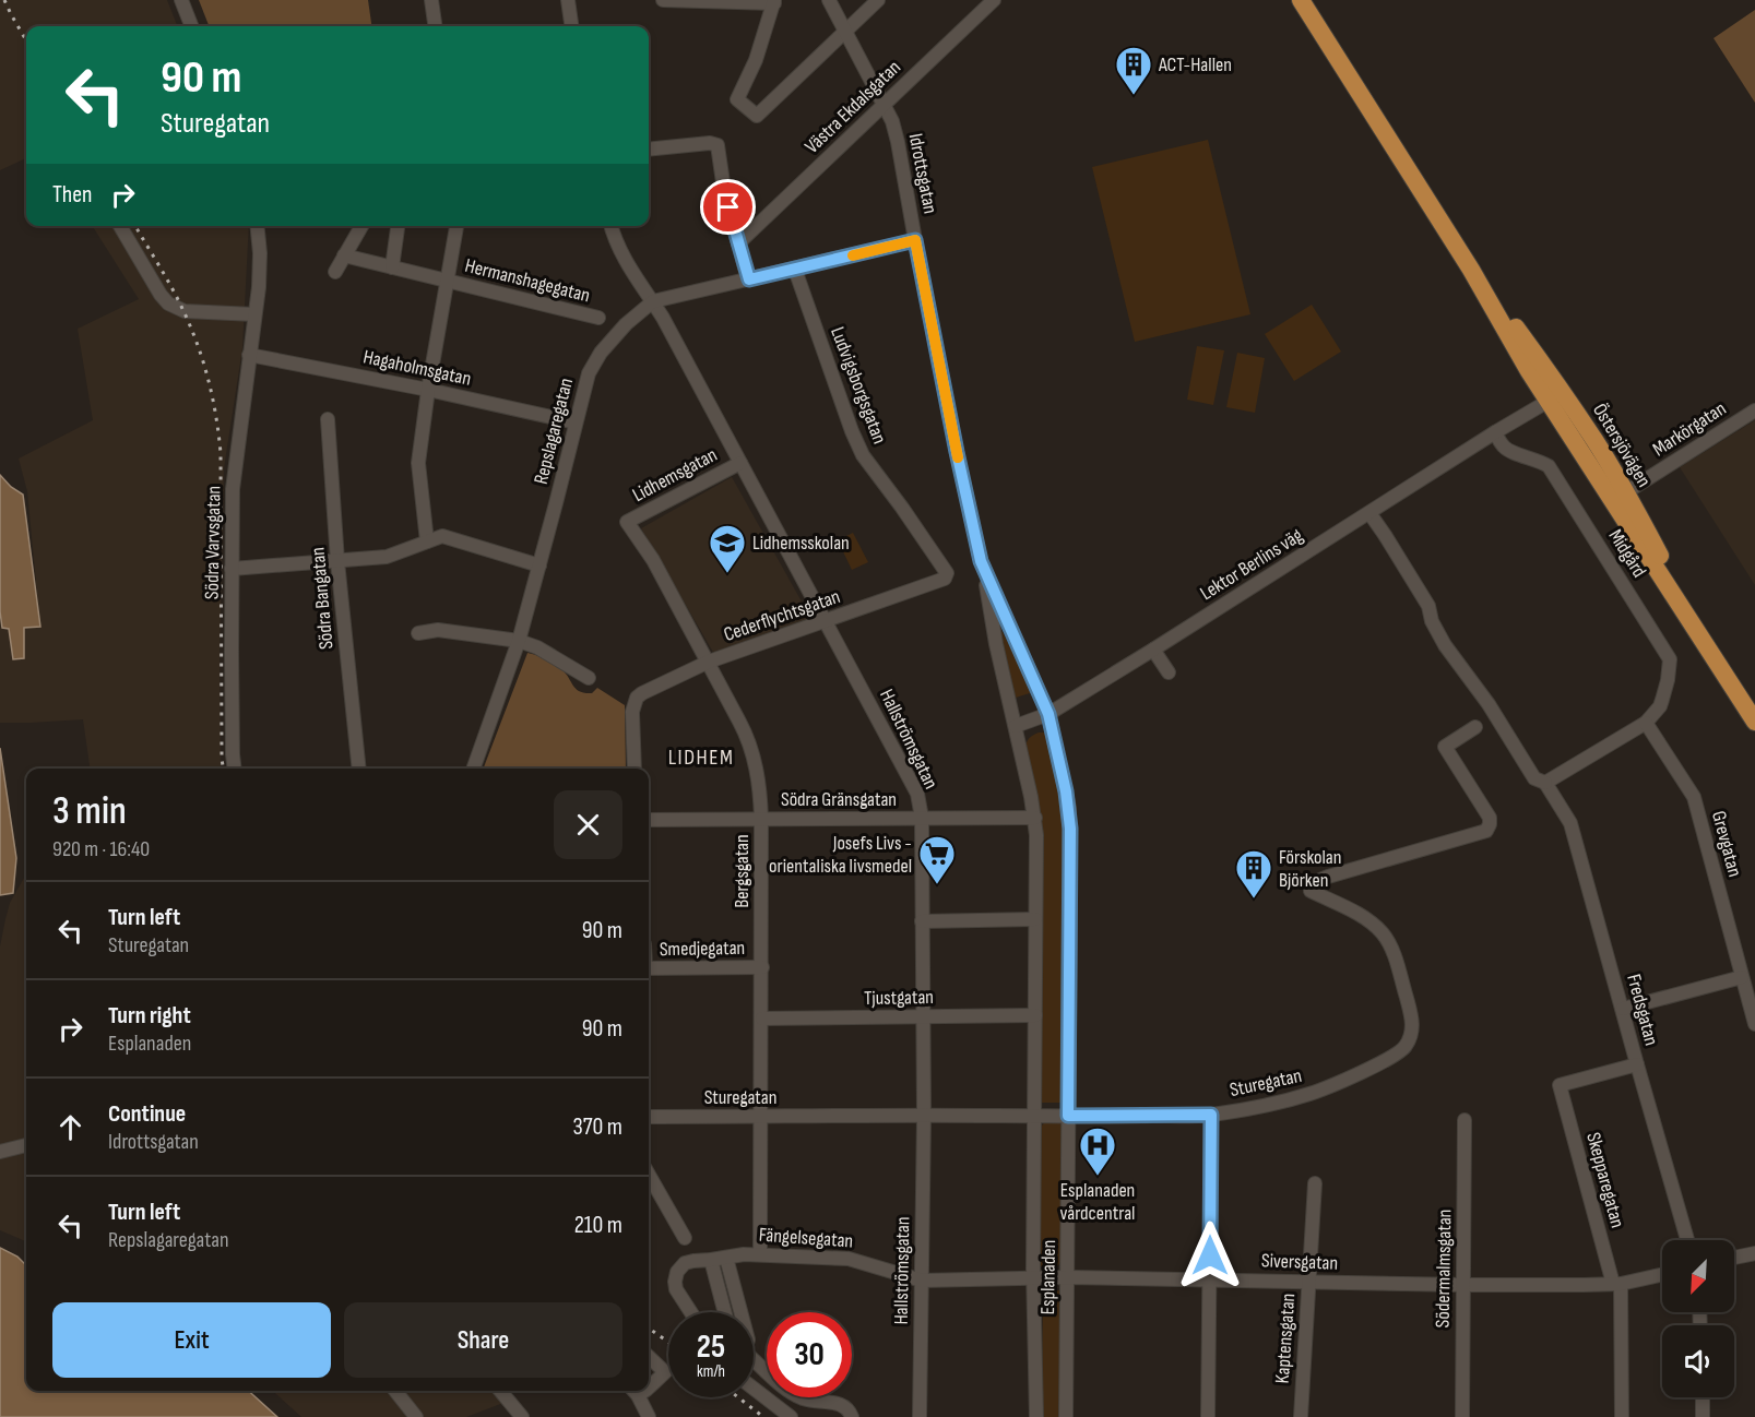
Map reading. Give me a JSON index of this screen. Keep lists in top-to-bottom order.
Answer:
{
  "streets": {
    "main road": ["Östersjövägen"],
    "street": [
      "Västra Ekdalsgatan",
      "Idrottsgatan",
      "Hermanshagegatan",
      "Hagaholmsgatan",
      "Ludvigsborgsgatan",
      "Markörgatan",
      "Repslagaregatan",
      "Lidhemsgatan",
      "Södra Varvsgatan",
      "Midgård",
      "Lektor Berlins väg",
      "Södra Bangatan",
      "Cederflychtsgatan",
      "Hallströmsgatan",
      "Södra Gränsgatan",
      "Grevgatan",
      "Bergsgatan",
      "Smedjegatan",
      "Tjustgatan",
      "Fredsgatan",
      "Sturegatan",
      "Skepparegatan",
      "Fängelsegatan",
      "Siversgatan",
      "Södermalmsgatan",
      "Esplanaden",
      "Kaptensgatan"
    ]
  },
  "crossings": [
    ["Västra Ekdalsgatan", "Idrottsgatan"],
    ["Idrottsgatan", "Repslagaregatan"],
    ["Idrottsgatan", "Esplanaden"],
    ["Hagaholmsgatan", "Repslagaregatan"],
    ["Hagaholmsgatan", "Södra Varvsgatan"],
    ["Ludvigsborgsgatan", "Repslagaregatan"],
    ["Ludvigsborgsgatan", "Cederflychtsgatan"],
    ["Markörgatan", "Östersjövägen"],
    ["Repslagaregatan", "Hallströmsgatan"],
    ["Östersjövägen", "Lektor Berlins väg"],
    ["Lidhemsgatan", "Hallströmsgatan"],
    ["Lidhemsgatan", "Bergsgatan"],
    ["Midgård", "Lektor Berlins väg"],
    ["Midgård", "Grevgatan"],
    ["Lektor Berlins väg", "Fredsgatan"],
    ["Lektor Berlins väg", "Esplanaden"],
    ["Cederflychtsgatan", "Hallströmsgatan"],
    ["Cederflychtsgatan", "Bergsgatan"],
    ["Hallströmsgatan", "Södra Gränsgatan"],
    ["Hallströmsgatan", "Tjustgatan"],
    ["Hallströmsgatan", "Sturegatan"],
    ["Hallströmsgatan", "Fängelsegatan"],
    ["Hallströmsgatan", "Siversgatan"],
    ["Södra Gränsgatan", "Bergsgatan"],
    ["Södra Gränsgatan", "Esplanaden"],
    ["Bergsgatan", "Smedjegatan"],
    ["Bergsgatan", "Tjustgatan"],
    ["Bergsgatan", "Sturegatan"],
    ["Bergsgatan", "Fängelsegatan"],
    ["Tjustgatan", "Esplanaden"],
    ["Fredsgatan", "Skepparegatan"],
    ["Sturegatan", "Esplanaden"],
    ["Skepparegatan", "Siversgatan"],
    ["Fängelsegatan", "Siversgatan"],
    ["Siversgatan", "Södermalmsgatan"],
    ["Siversgatan", "Esplanaden"],
    ["Siversgatan", "Kaptensgatan"]
  ],
  "districts": ["LIDHEM"],
  "places": {
    "building": ["ACT-Hallen", "Förskolan Björken"],
    "school or university": ["Lidhemsskolan"],
    "supermarket": ["Josefs Livs - orientaliska livsmedel"],
    "hospital": ["Esplanaden vårdcentral"]
  },
  "north": "bottom left",
  "page": {
    "turn": ["90 m", "Sturegatan"],
    "then": "Then",
    "heading": ["3 min", "920 m · 16:40"],
    "list": [
      {
        "name": "Turn left",
        "note": "Sturegatan",
        "value": "90 m"
      },
      {
        "name": "Turn right",
        "note": "Esplanaden",
        "value": "90 m"
      },
      {
        "name": "Continue",
        "note": "Idrottsgatan",
        "value": "370 m"
      },
      {
        "name": "Turn left",
        "note": "Repslagaregatan",
        "value": "210 m"
      }
    ],
    "buttons": ["Exit", "Share"],
    "speed": "25 km/h",
    "limit": "30"
  }
}
